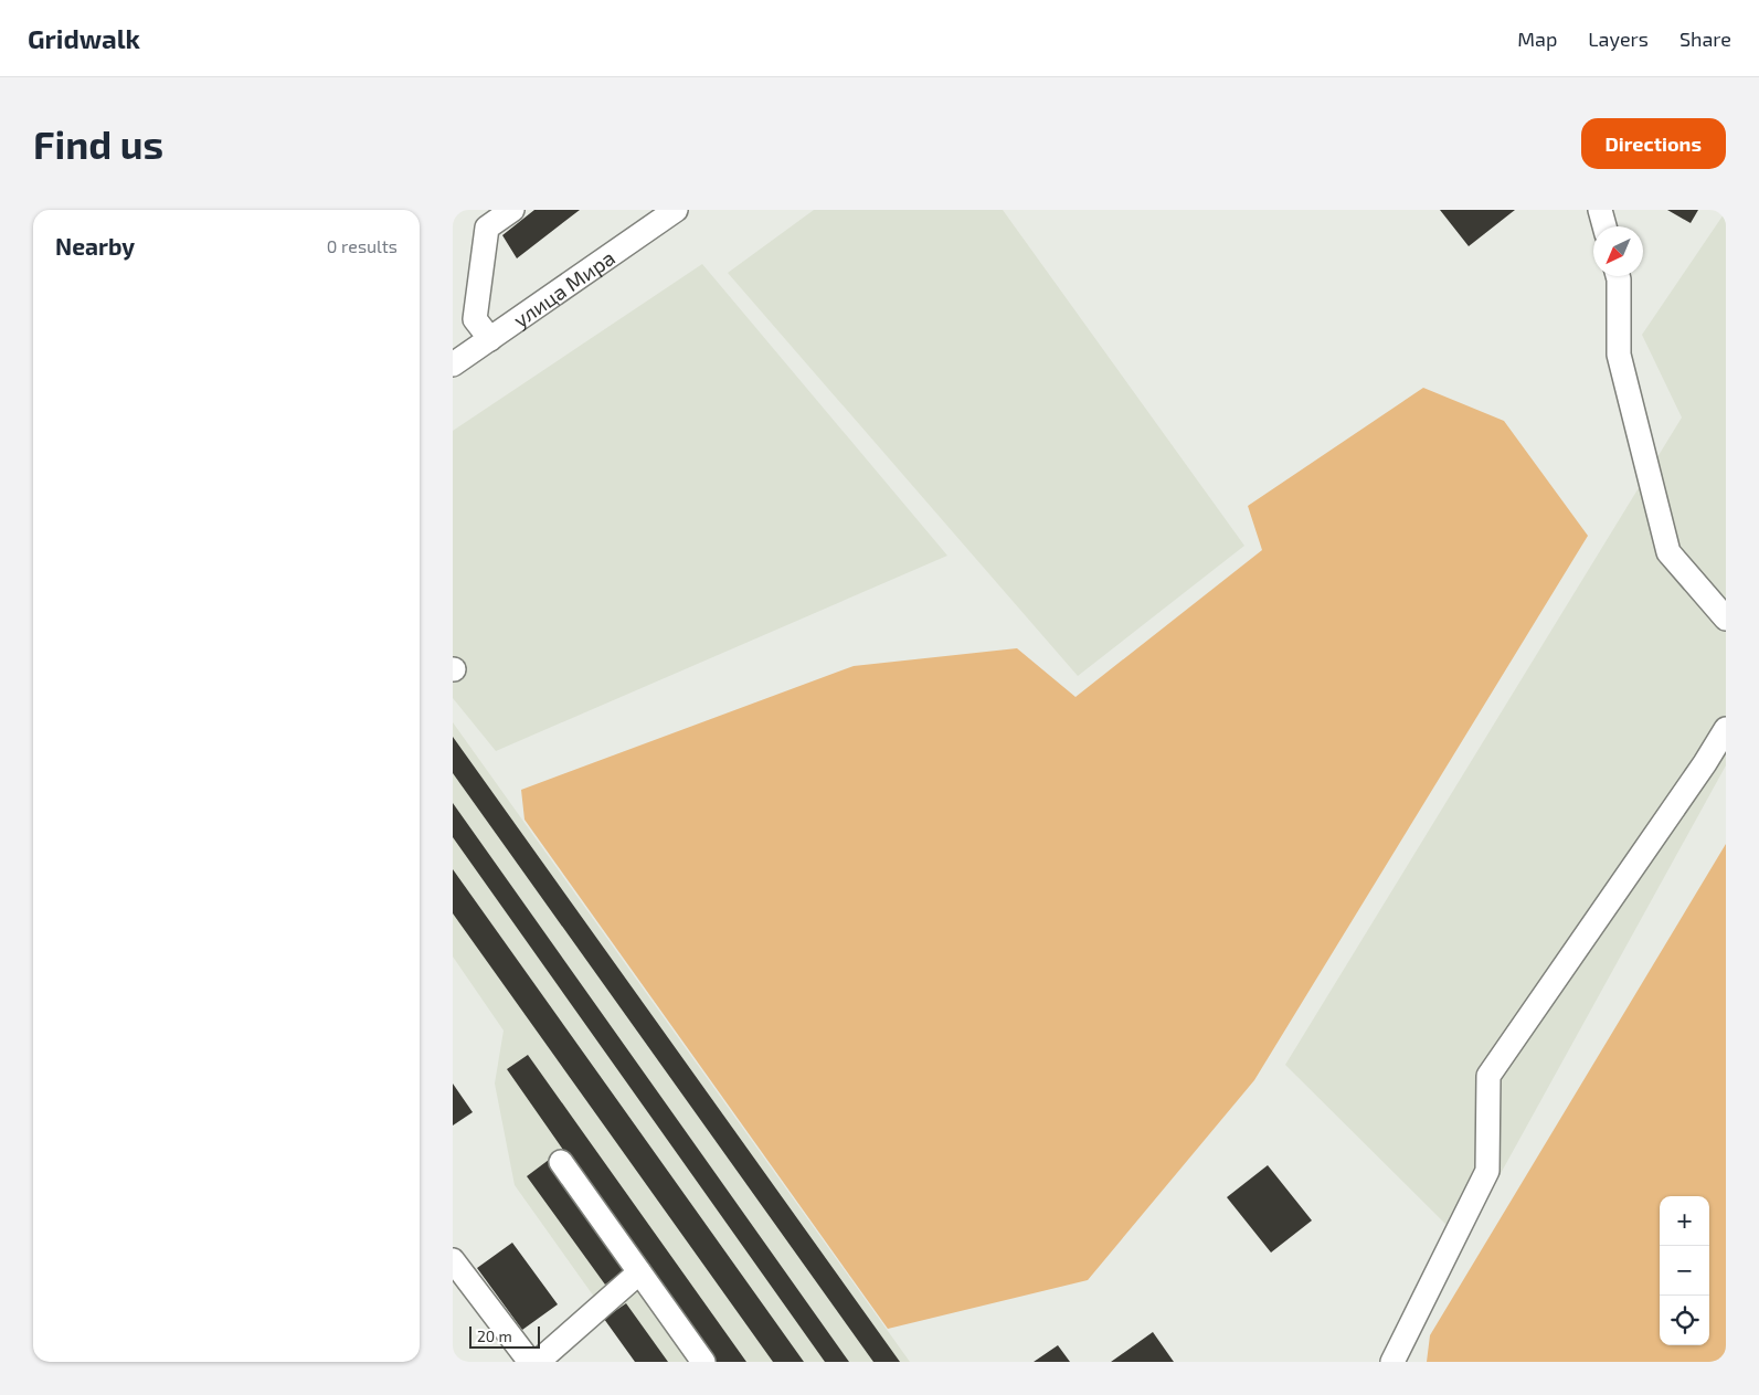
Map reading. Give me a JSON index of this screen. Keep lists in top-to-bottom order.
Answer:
{
  "streets": {
    "street": ["улица Мира"]
  },
  "scale_bar": "20 m",
  "north": "bottom left",
  "page": {
    "header": "Gridwalk",
    "nav": ["Map", "Layers", "Share"],
    "buttons": "Directions",
    "title": "Find us",
    "heading": ["Nearby", "0 results"],
    "map_buttons": ["+", "−"],
    "scale": "20 m"
  }
}
